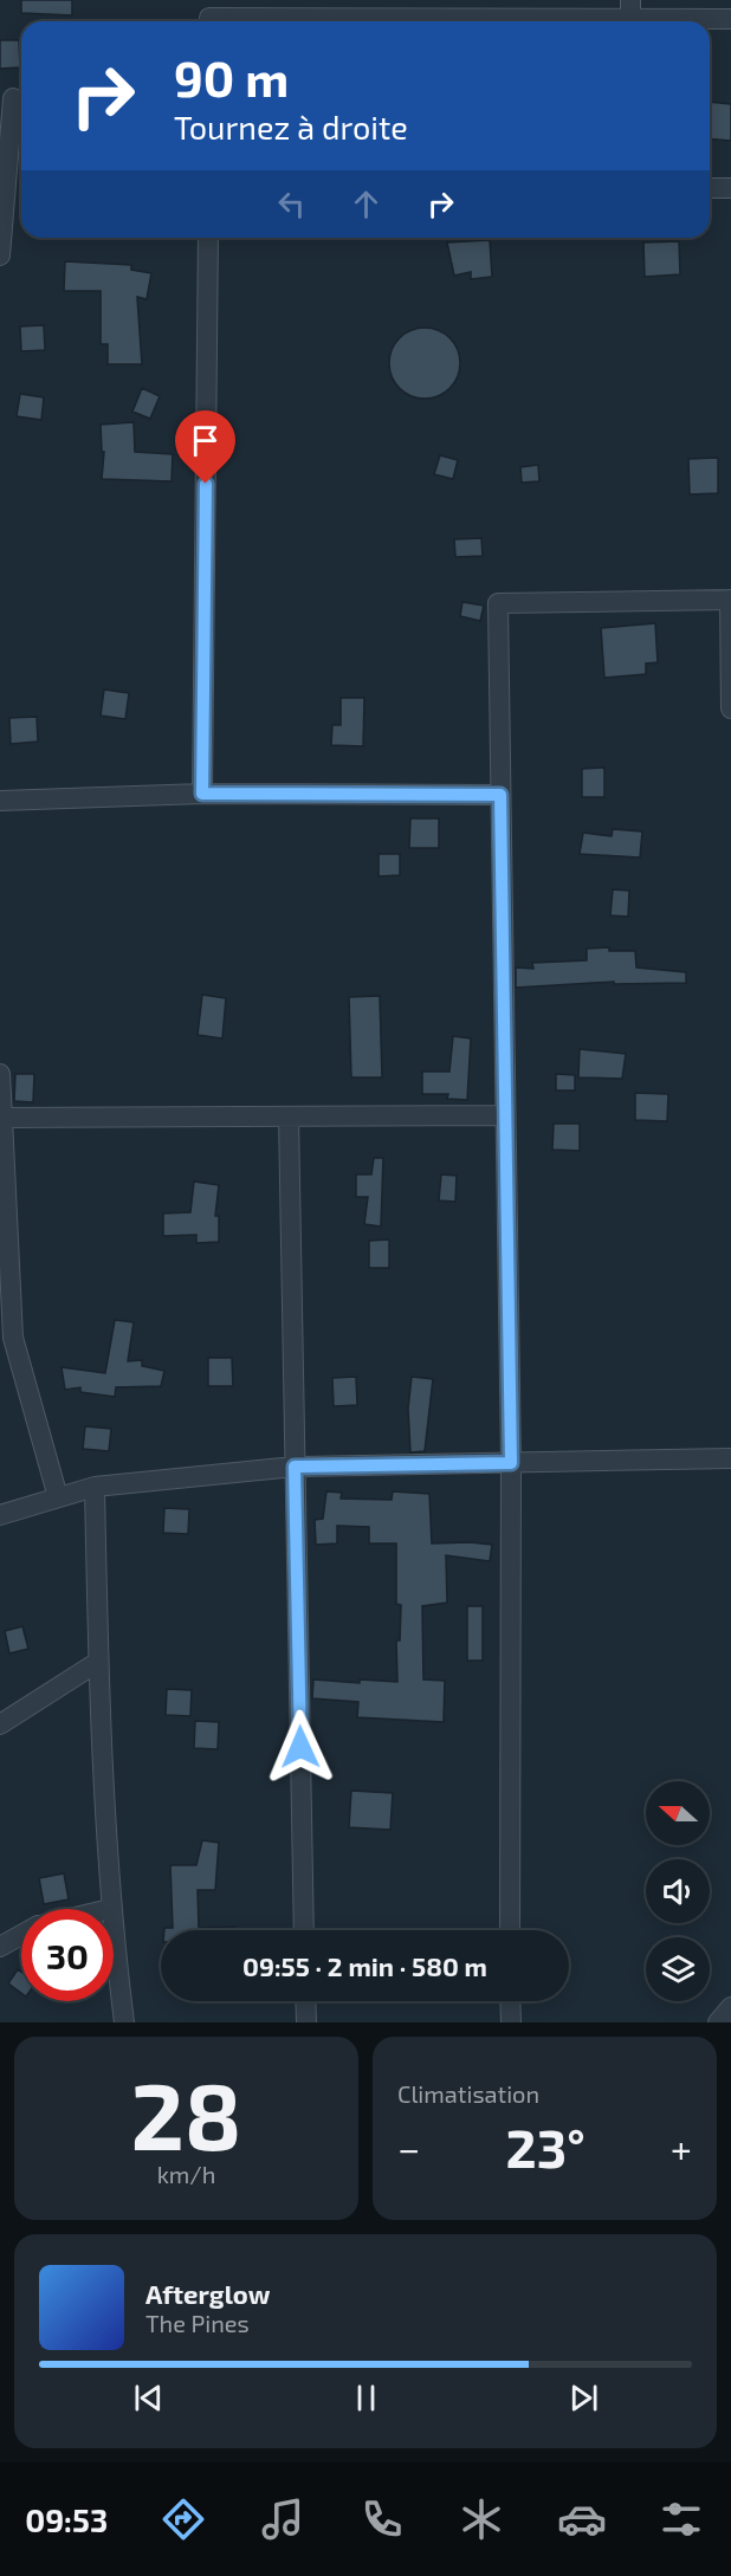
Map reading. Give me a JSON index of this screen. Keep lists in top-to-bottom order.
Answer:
{
  "north": "left",
  "page": {
    "turn": ["90 m", "Tournez à droite"],
    "limit": "30",
    "trip": "09:55 · 2 min · 580 m",
    "tile": [
      ["28", "km/h"],
      "Climatisation"
    ],
    "heat": ["−", "23°", "+"],
    "song": ["Afterglow", "The Pines"],
    "tabs": "09:53"
  }
}
